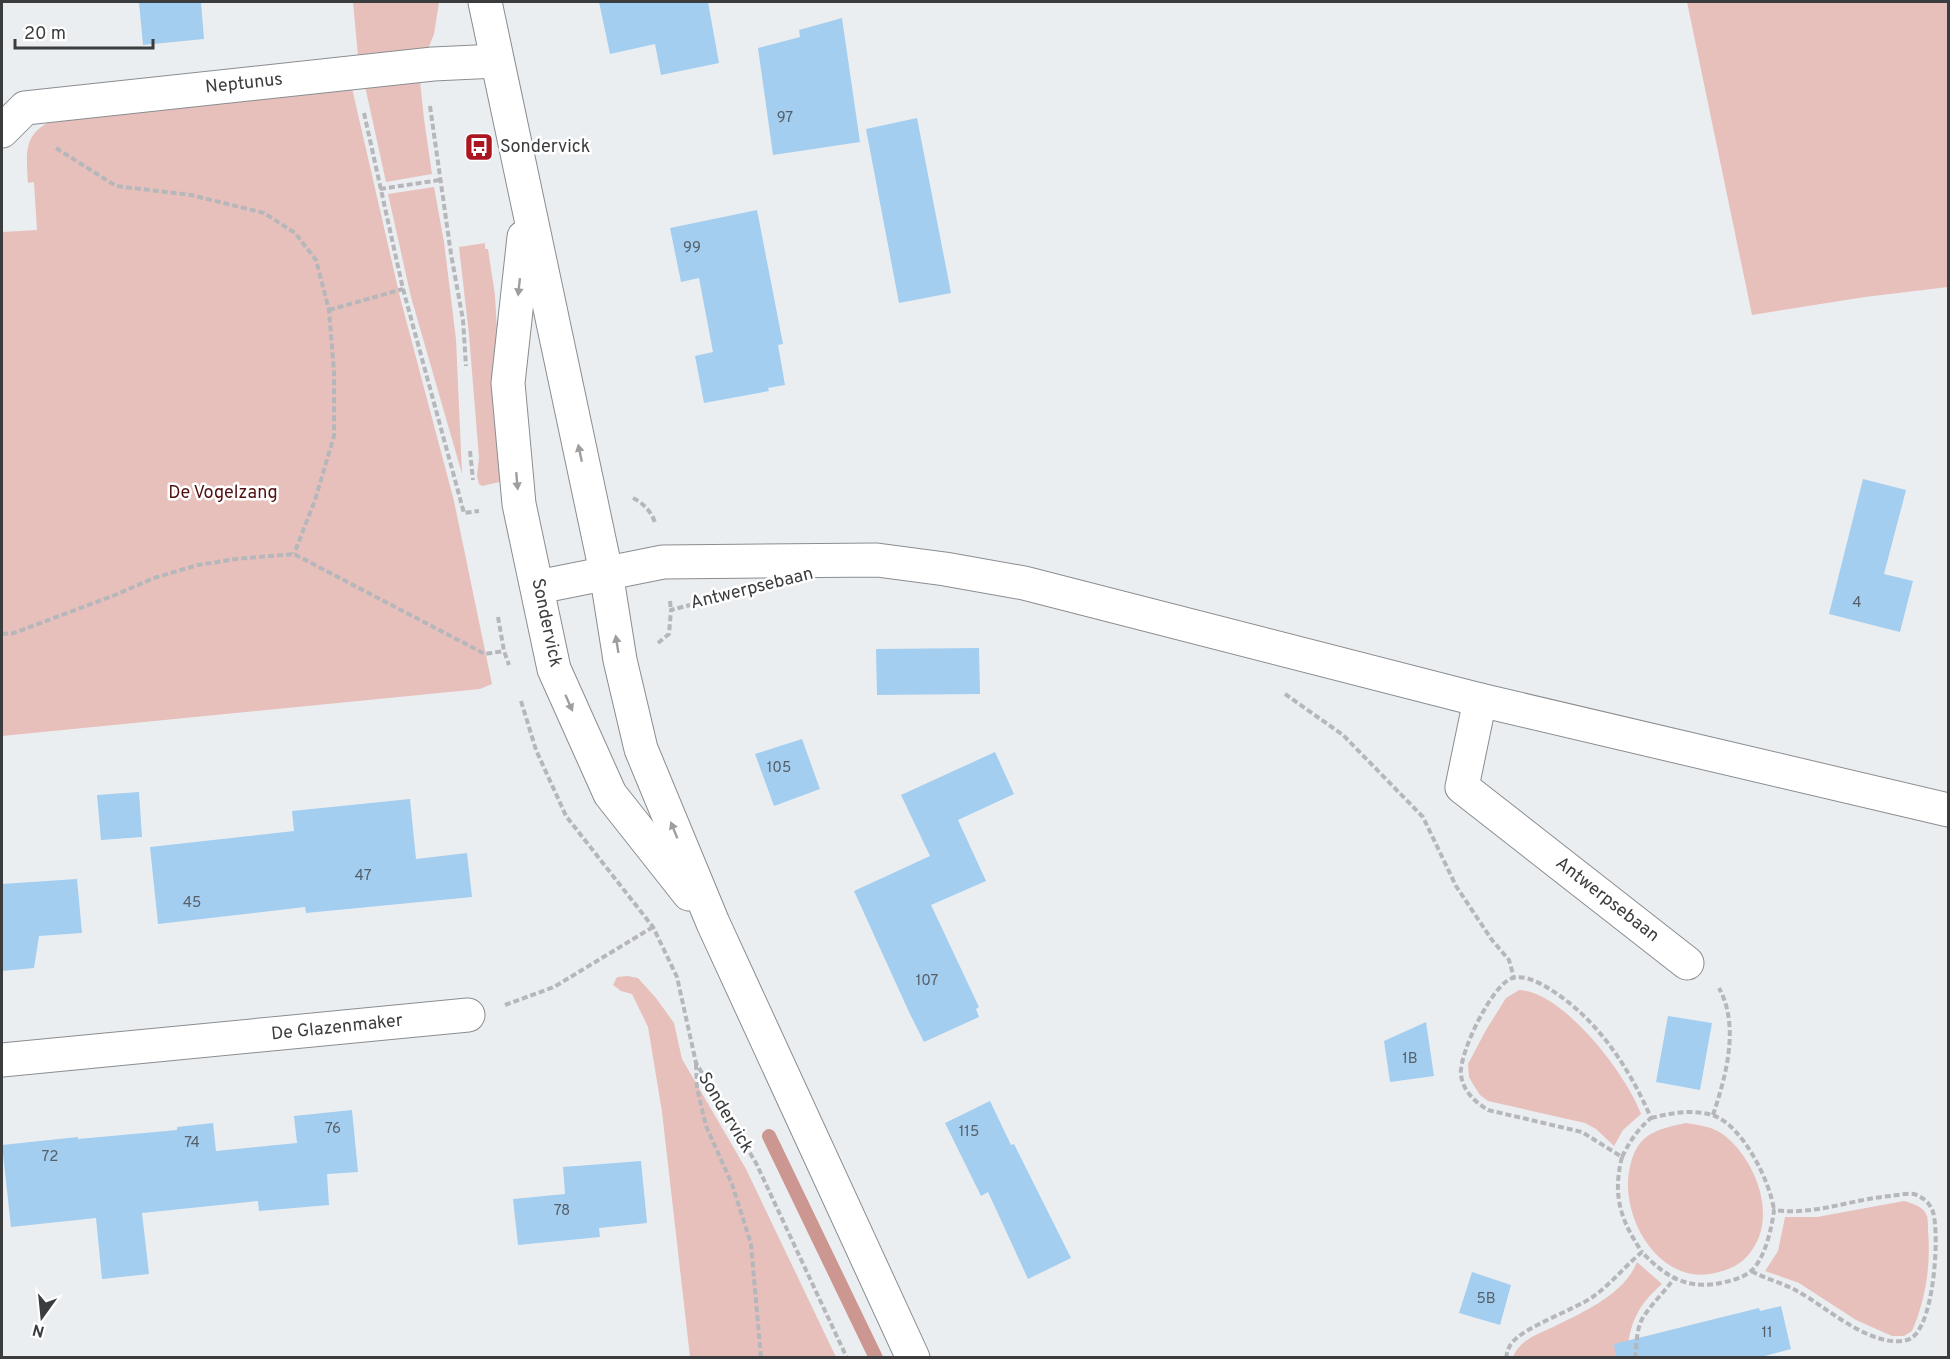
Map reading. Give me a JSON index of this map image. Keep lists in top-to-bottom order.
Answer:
{
  "streets": {
    "street": [
      "Neptunus",
      "Antwerpsebaan",
      "Sondervick",
      "De Glazenmaker"
    ]
  },
  "crossings": [
    ["Neptunus", "Sondervick"],
    ["Antwerpsebaan", "Sondervick"]
  ],
  "parks": ["De Vogelzang"],
  "places": {
    "bus stop": ["Sondervick"]
  },
  "house_numbers": [
    "97",
    "99",
    "4",
    "105",
    "47",
    "45",
    "107",
    "1B",
    "76",
    "115",
    "74",
    "72",
    "78",
    "5B",
    "11"
  ],
  "scale_bar": "20 m",
  "north": "bottom"
}
